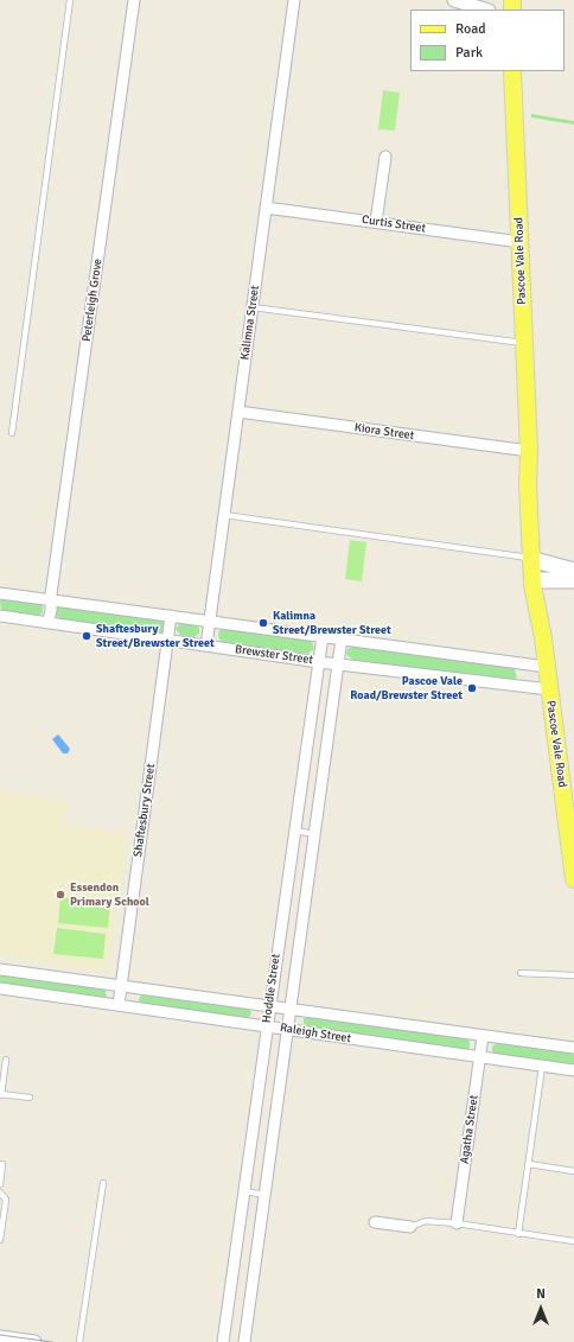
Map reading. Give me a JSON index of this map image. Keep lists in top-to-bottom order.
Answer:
{
  "streets": {
    "main road": ["Pascoe Vale Road"],
    "street": [
      "Curtis Street",
      "Peterleigh Grove",
      "Kalimna Street",
      "Kiora Street",
      "Brewster Street",
      "Shaftesbury Street",
      "Hoddle Street",
      "Raleigh Street",
      "Agatha Street"
    ]
  },
  "crossings": [
    ["Curtis Street", "Pascoe Vale Road"],
    ["Curtis Street", "Kalimna Street"],
    ["Pascoe Vale Road", "Kiora Street"],
    ["Pascoe Vale Road", "Brewster Street"],
    ["Peterleigh Grove", "Brewster Street"],
    ["Kalimna Street", "Kiora Street"],
    ["Kalimna Street", "Brewster Street"],
    ["Brewster Street", "Shaftesbury Street"],
    ["Brewster Street", "Hoddle Street"],
    ["Shaftesbury Street", "Raleigh Street"],
    ["Hoddle Street", "Raleigh Street"],
    ["Raleigh Street", "Agatha Street"]
  ],
  "places": [
    "Kalimna Street/Brewster Street",
    "Shaftesbury Street/Brewster Street",
    "Pascoe Vale Road/Brewster Street",
    "Essendon Primary School"
  ],
  "legend": ["Road", "Park"],
  "north": "top"
}
